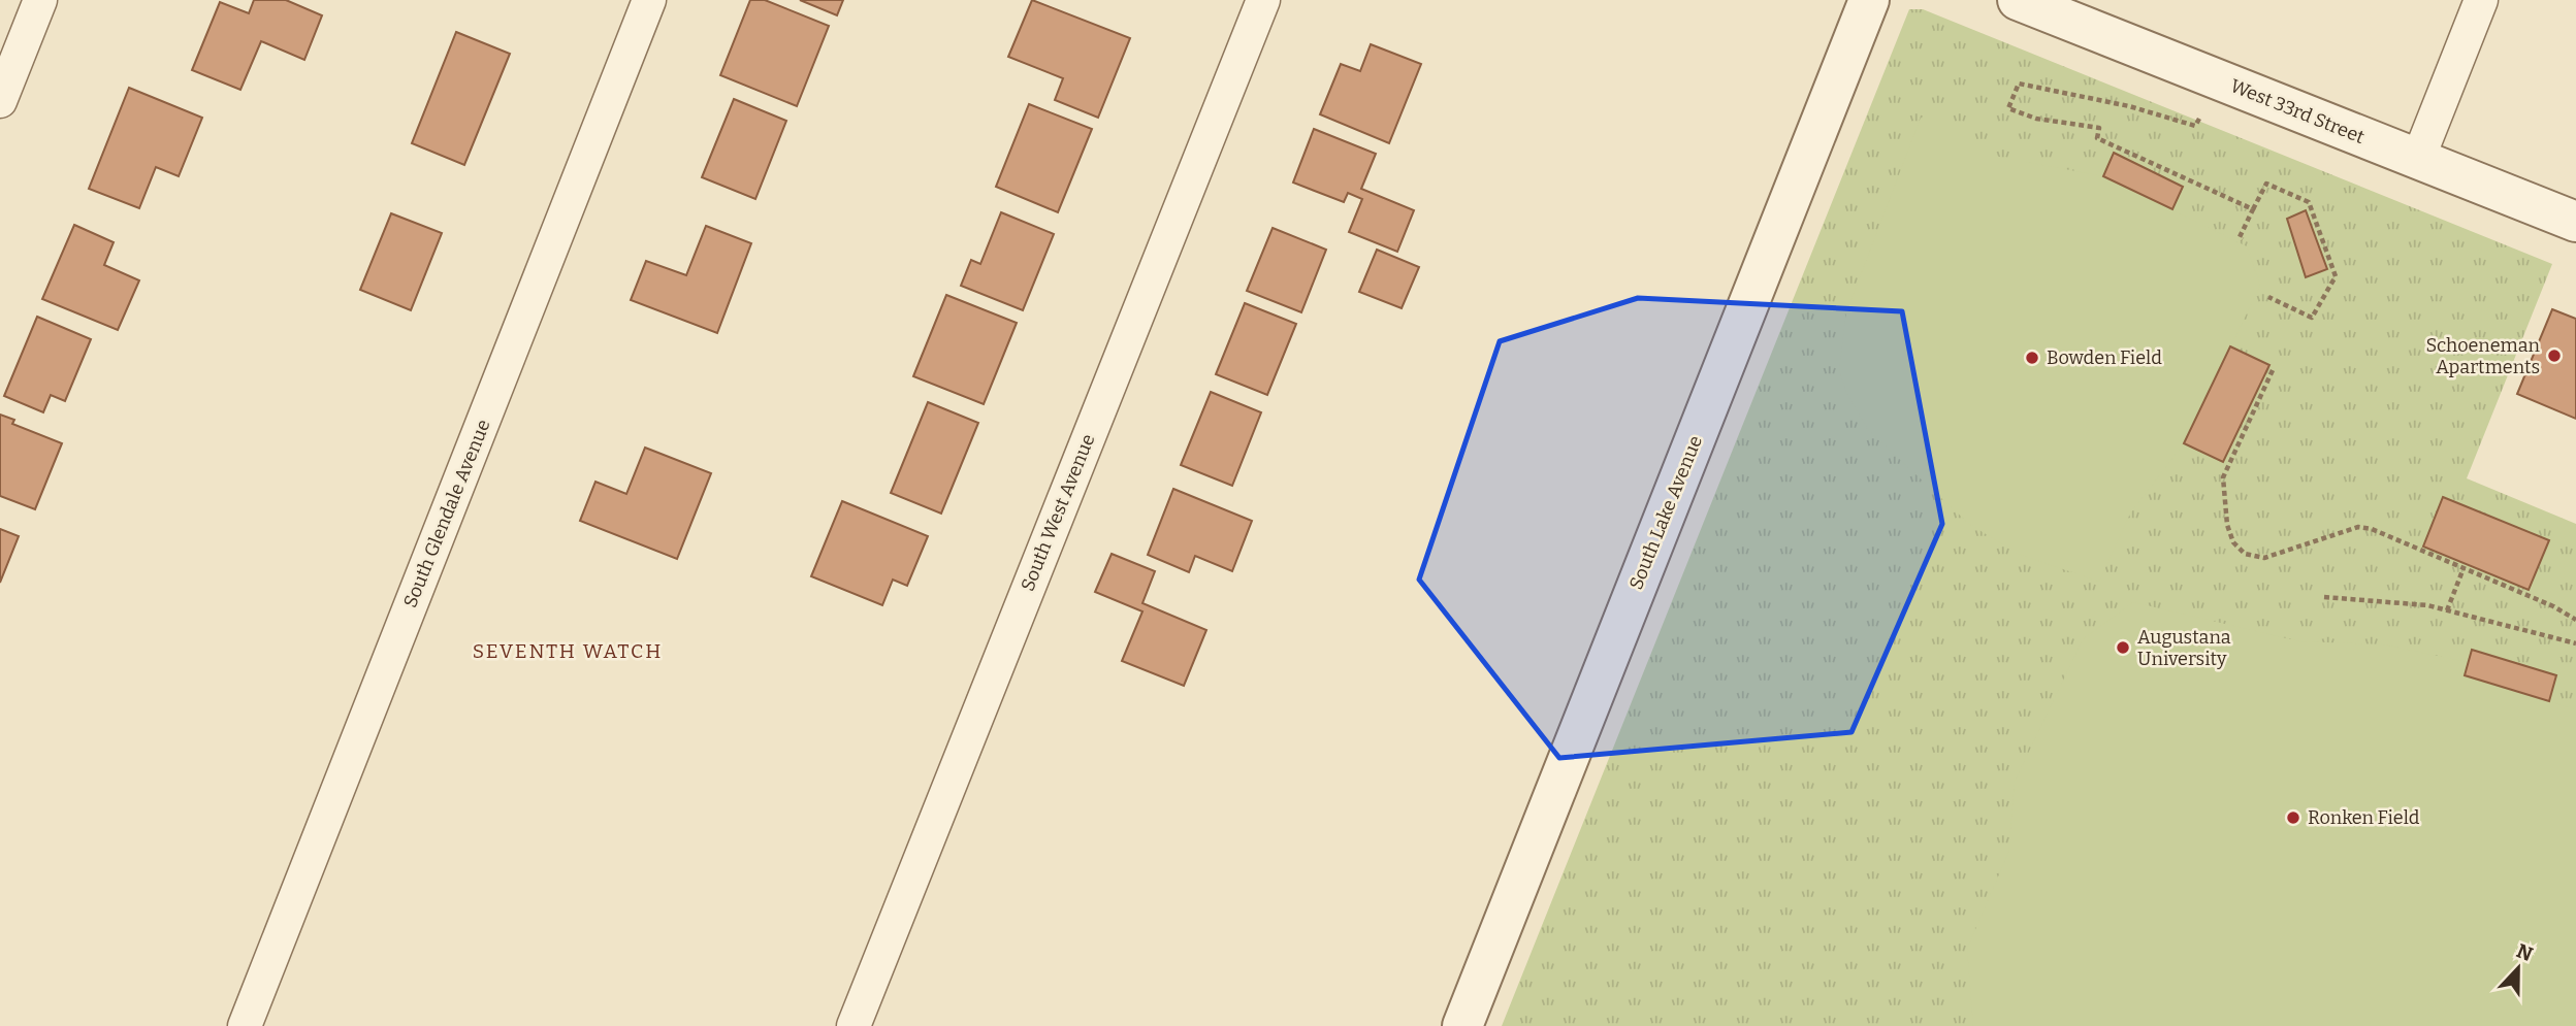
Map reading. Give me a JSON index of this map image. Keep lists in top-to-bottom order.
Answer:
{
  "streets": {
    "street": [
      "West 33rd Street",
      "South West Avenue",
      "South Lake Avenue",
      "South Glendale Avenue"
    ]
  },
  "districts": ["SEVENTH WATCH"],
  "places": [
    "Schoeneman Apartments",
    "Bowden Field",
    "Augustana University",
    "Ronken Field"
  ],
  "north": "top"
}
